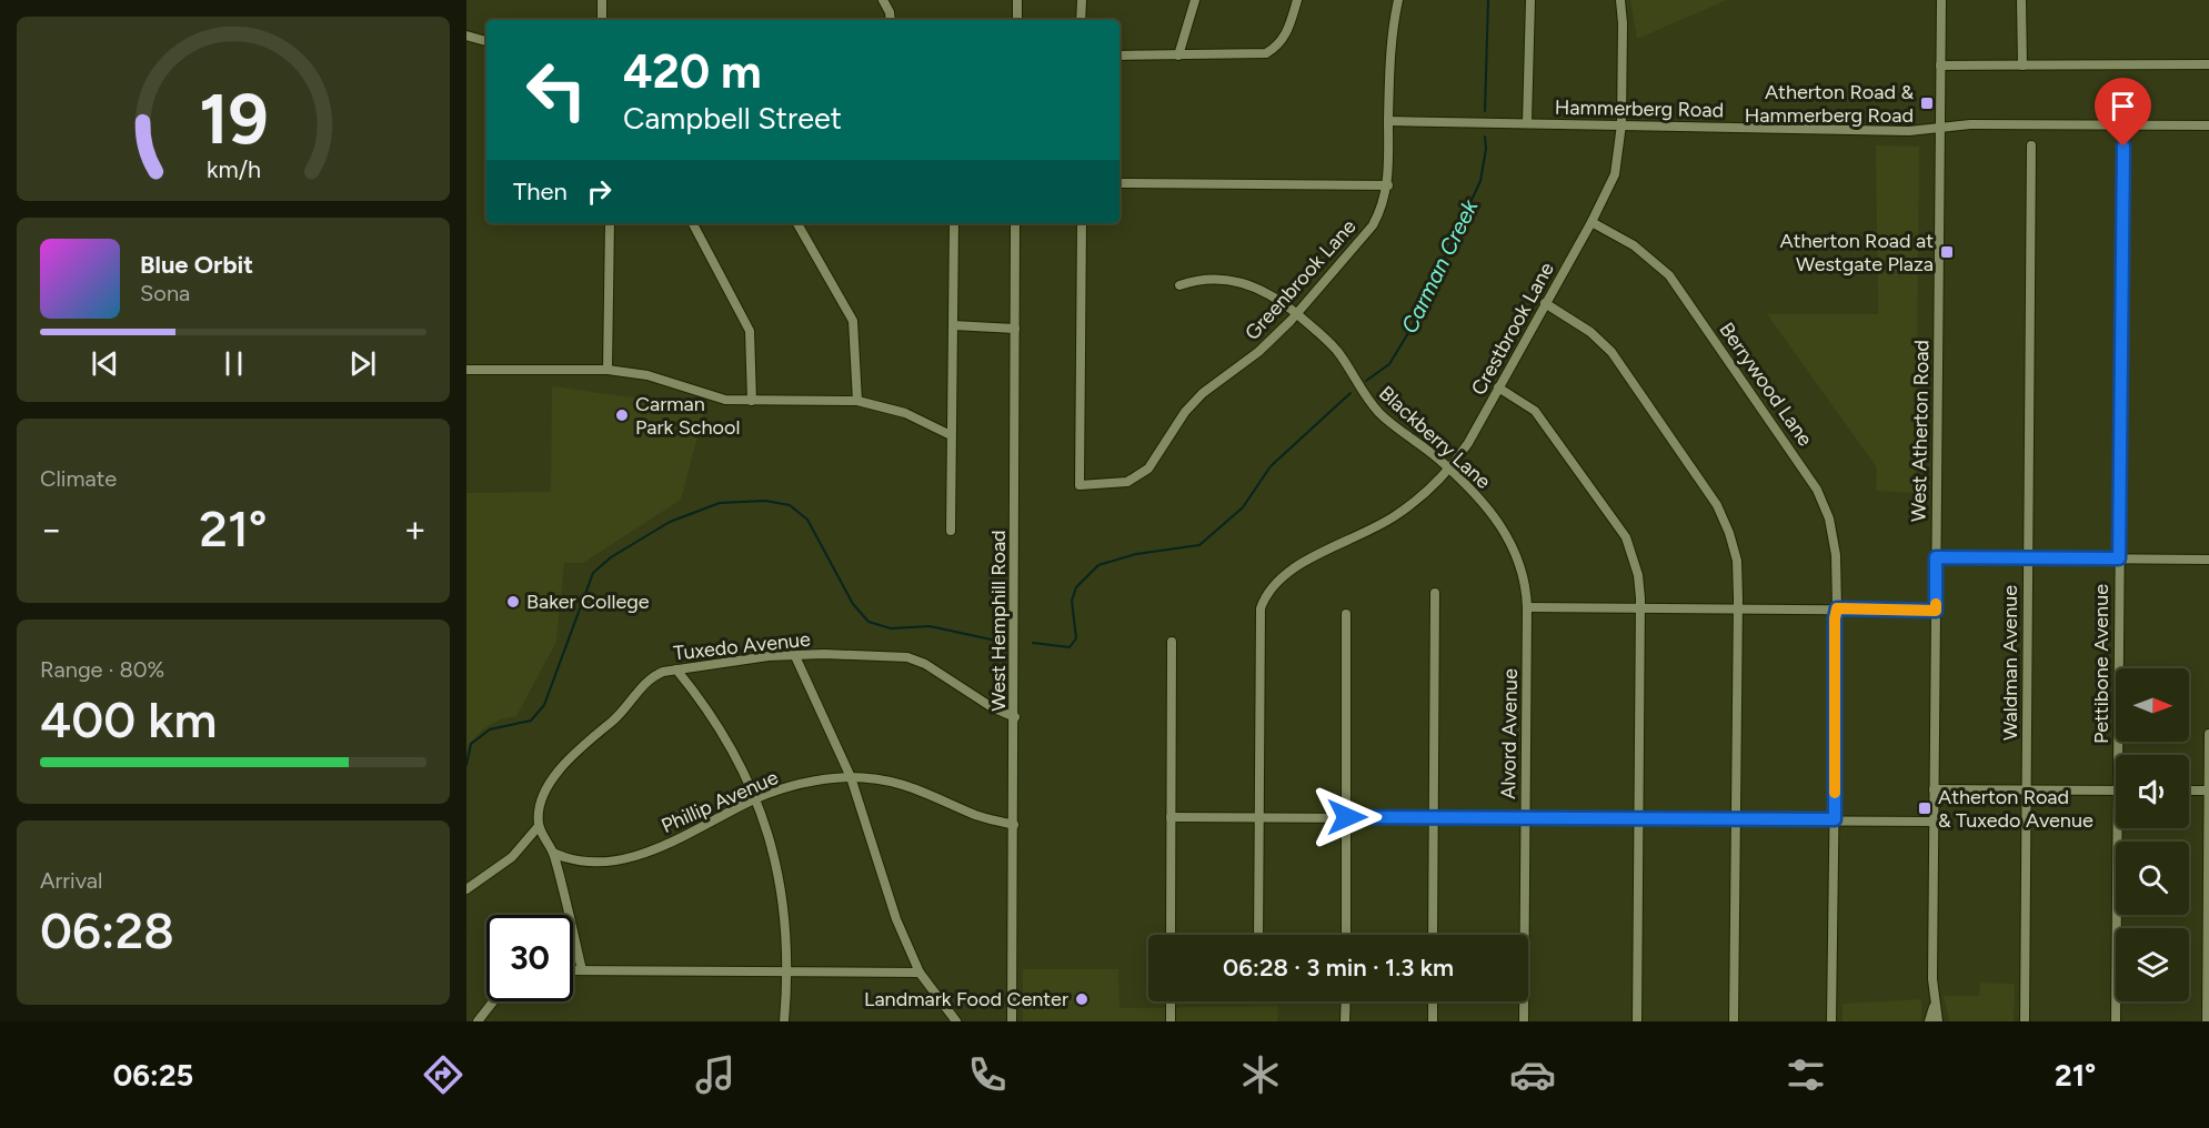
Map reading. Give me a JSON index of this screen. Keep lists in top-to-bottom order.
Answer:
{
  "streets": {
    "street": [
      "Hammerberg Road",
      "Greenbrook Lane",
      "Crestbrook Lane",
      "Berrywood Lane",
      "West Atherton Road",
      "Blackberry Lane",
      "West Hemphill Road",
      "Tuxedo Avenue",
      "Waldman Avenue",
      "Pettibone Avenue",
      "Alvord Avenue",
      "Phillip Avenue"
    ]
  },
  "crossings": [
    ["Hammerberg Road", "Greenbrook Lane"],
    ["Hammerberg Road", "Crestbrook Lane"],
    ["Hammerberg Road", "West Atherton Road"],
    ["Greenbrook Lane", "Blackberry Lane"],
    ["Crestbrook Lane", "Berrywood Lane"],
    ["Crestbrook Lane", "Blackberry Lane"],
    ["Blackberry Lane", "Alvord Avenue"],
    ["West Hemphill Road", "Tuxedo Avenue"],
    ["West Hemphill Road", "Phillip Avenue"]
  ],
  "water": ["Carman Creek"],
  "places": {
    "transit": ["Atherton Road & Hammerberg Road", "Atherton Road at Westgate Plaza", "Atherton Road & Tuxedo Avenue"],
    "other": ["Carman Park School", "Baker College", "Landmark Food Center"]
  },
  "north": "right",
  "page": {
    "turn": ["420 m", "Campbell Street"],
    "then": "Then",
    "song": ["Blue Orbit", "Sona"],
    "tile": [
      "Climate",
      ["Range · 80%", "400 km"],
      ["Arrival", "06:28"]
    ],
    "heat": ["−", "21°", "+"],
    "limit": "30",
    "trip": "06:28 · 3 min · 1.3 km",
    "tabs": ["06:25", "21°"],
    "gauge": ["19", "km/h"]
  }
}
